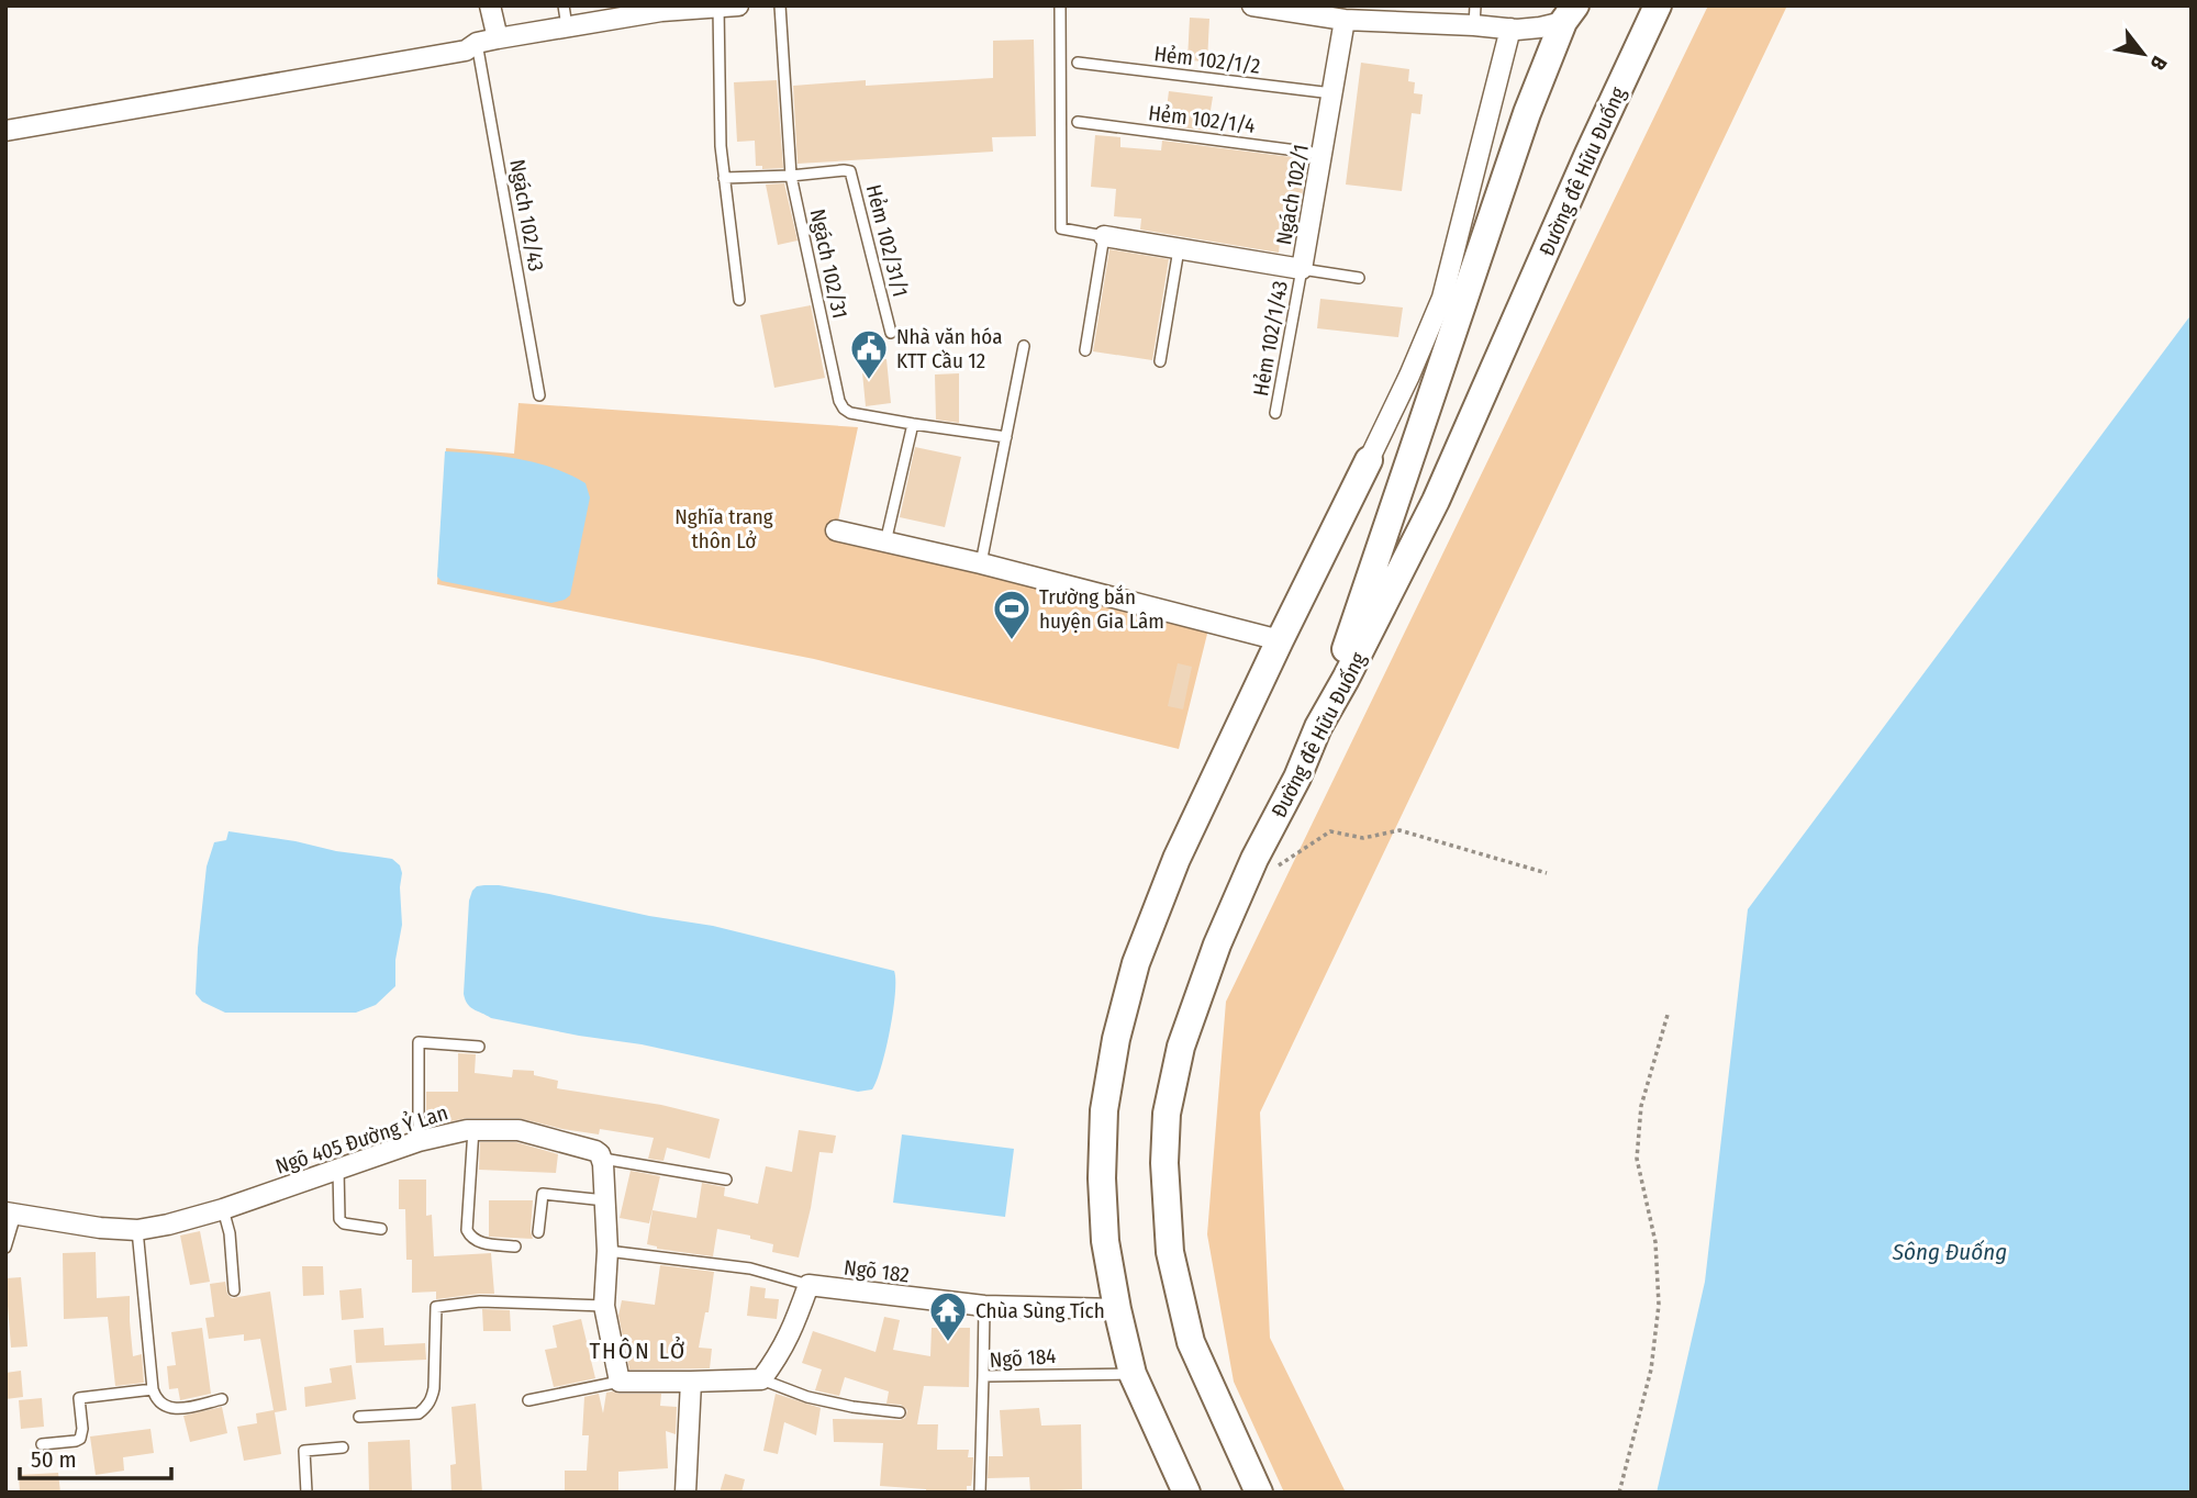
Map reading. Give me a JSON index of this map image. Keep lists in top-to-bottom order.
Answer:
{
  "streets": {
    "main road": ["Đường đê Hữu Đuống"],
    "street": ["Ngách 102/1", "Ngõ 405 Đường Ỷ Lan", "Ngõ 182"],
    "lane": [
      "Hẻm 102/1/2",
      "Hẻm 102/1/4",
      "Ngách 102/43",
      "Hẻm 102/31/1",
      "Ngách 102/31",
      "Hẻm 102/1/43",
      "Ngõ 184"
    ]
  },
  "crossings": [
    ["Hẻm 102/1/2", "Ngách 102/1"],
    ["Hẻm 102/1/4", "Ngách 102/1"],
    ["Ngách 102/1", "Hẻm 102/1/43"],
    ["Hẻm 102/31/1", "Ngách 102/31"]
  ],
  "districts": ["THÔN LỞ"],
  "water": ["Sông Đuống"],
  "parks": ["Nghĩa trang thôn Lở"],
  "places": {
    "public building": ["Nhà văn hóa KTT Cầu 12"],
    "sports": ["Trường bắn huyện Gia Lâm"],
    "temple": ["Chùa Sùng Tích"]
  },
  "scale_bar": "50 m",
  "north": "bottom right"
}
